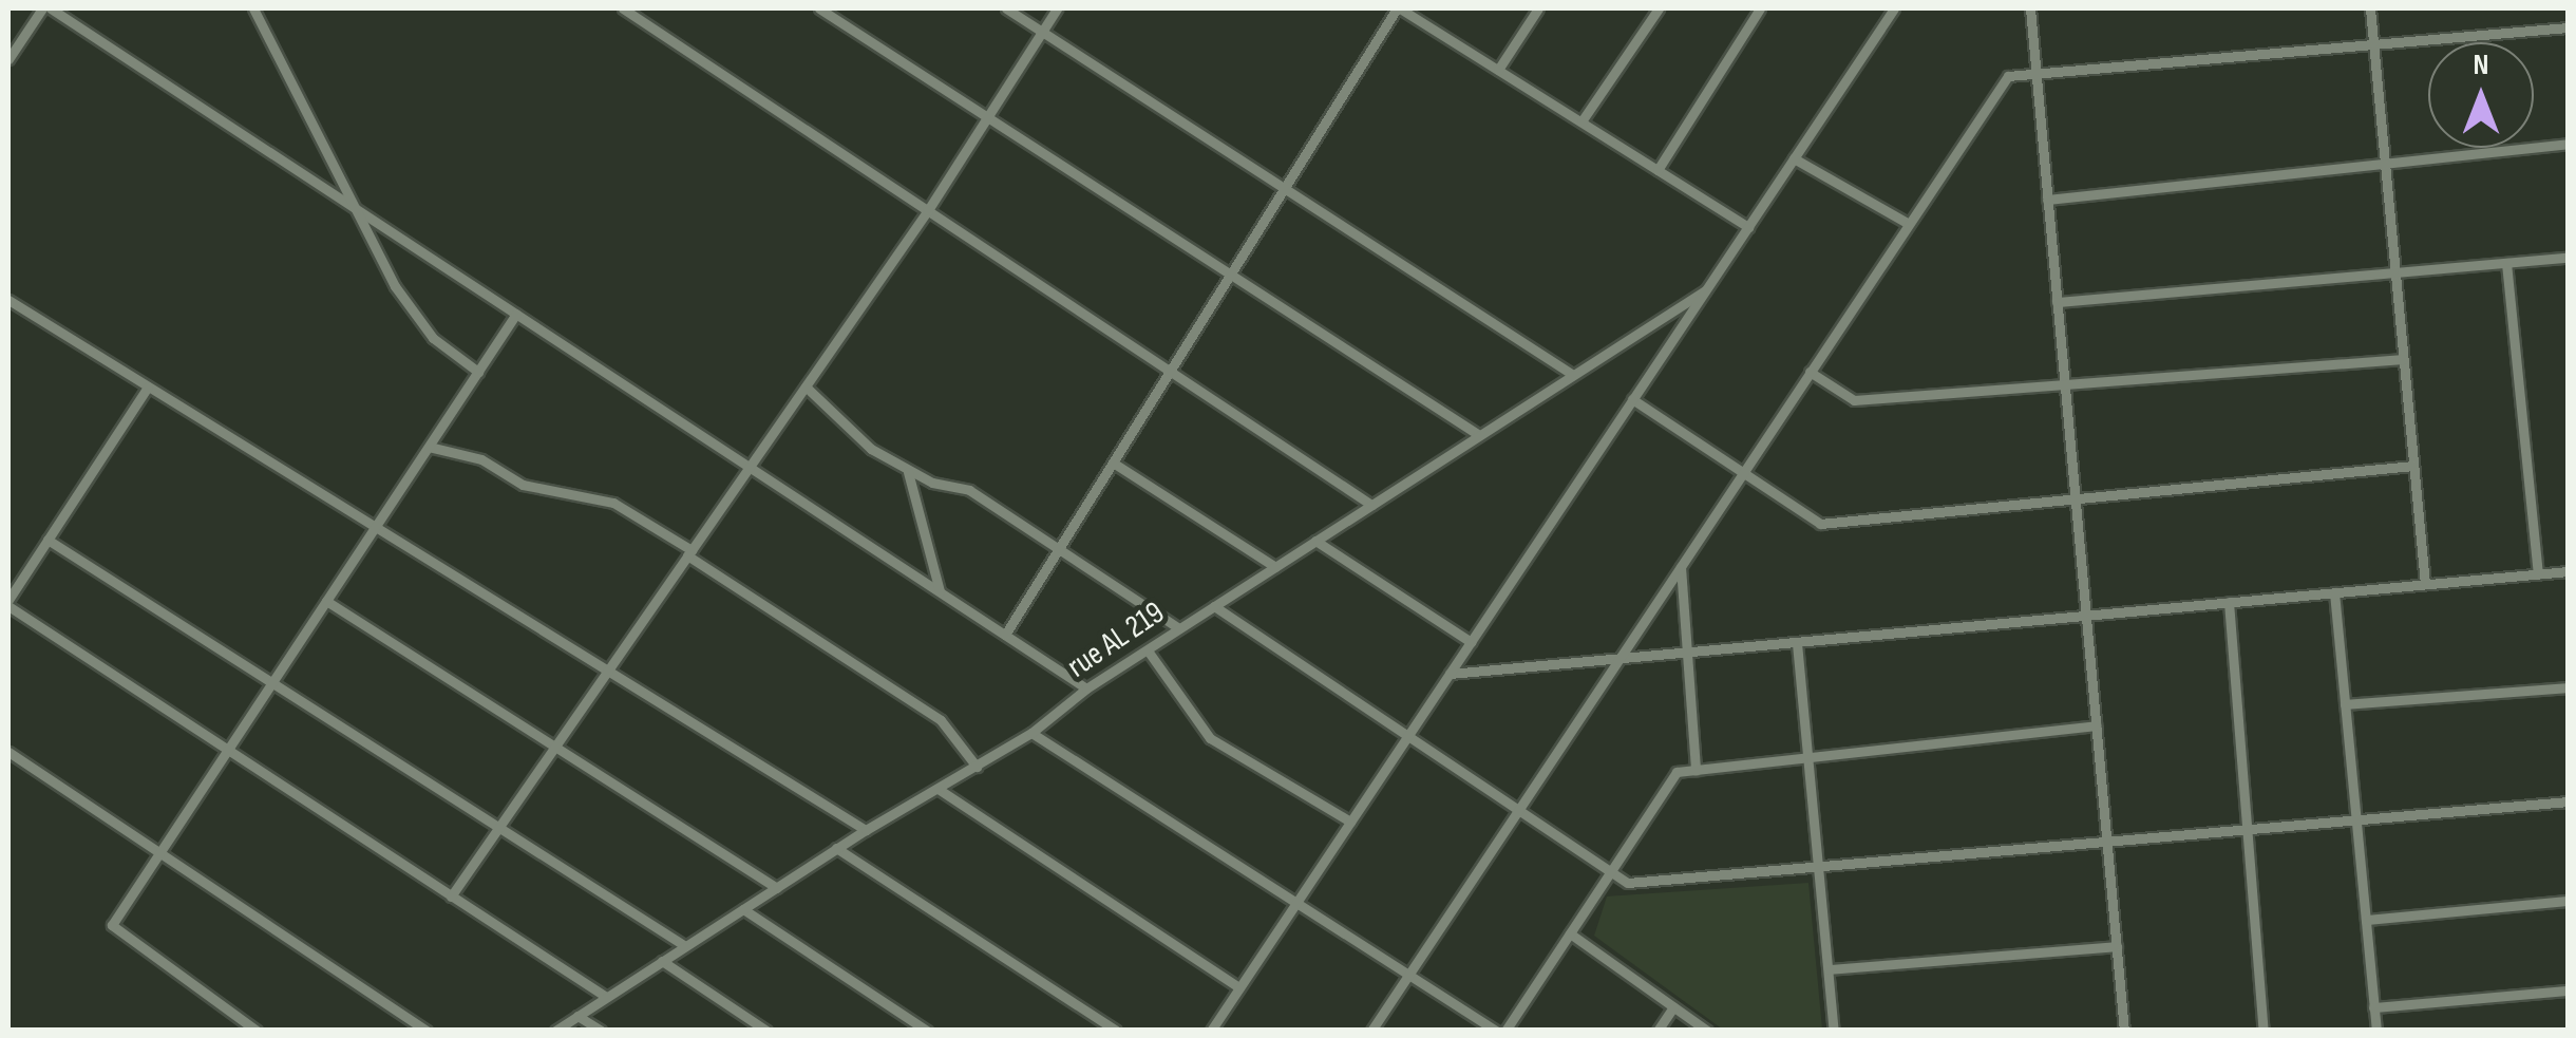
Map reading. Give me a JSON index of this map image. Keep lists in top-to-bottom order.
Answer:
{
  "streets": {
    "street": ["rue AL 219"]
  },
  "north": "top"
}
